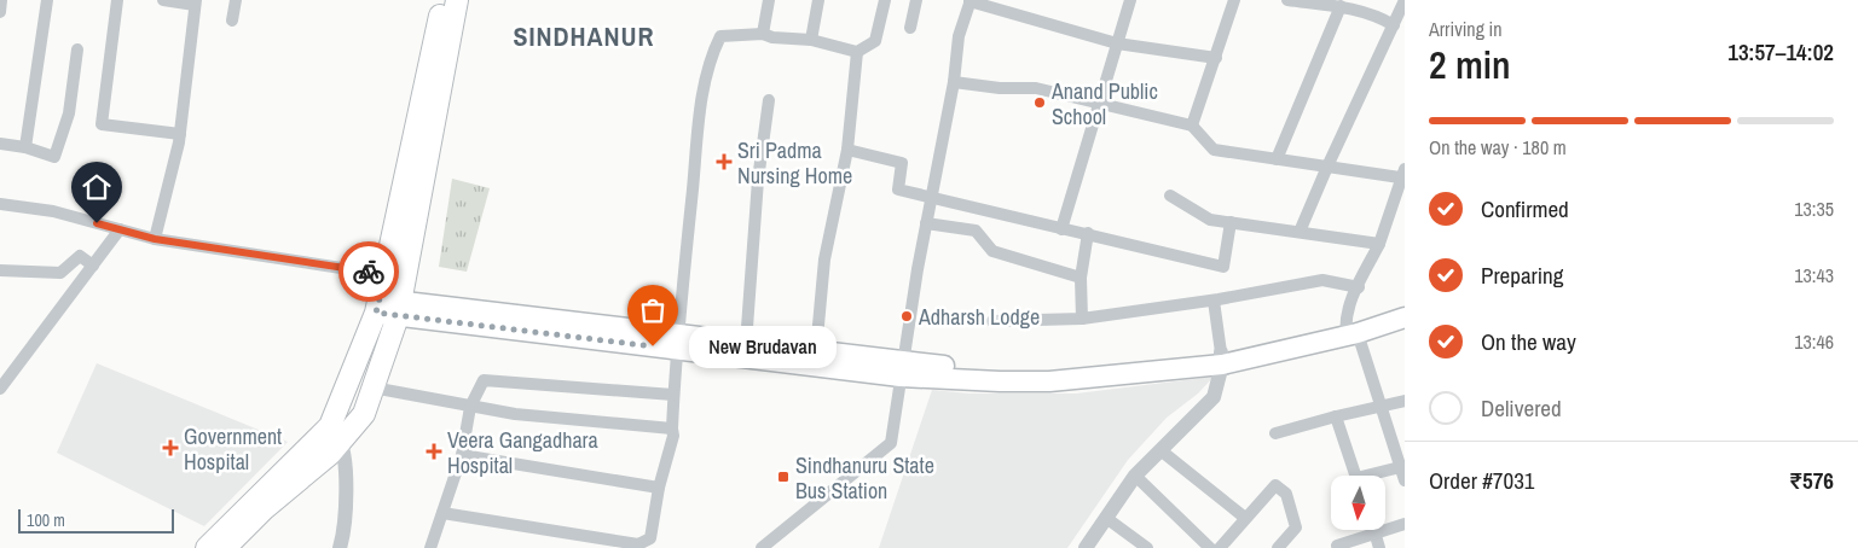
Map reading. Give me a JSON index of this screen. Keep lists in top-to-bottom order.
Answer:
{
  "districts": ["SINDHANUR"],
  "places": {
    "other": ["Anand Public School", "Adharsh Lodge", "New Brudavan"],
    "health": ["Sri Padma Nursing Home", "Government Hospital", "Veera Gangadhara Hospital"],
    "transit": ["Sindhanuru State Bus Station"]
  },
  "scale_bar": "100 m",
  "north": "bottom",
  "page": {
    "heading": ["2 min", "Arriving in", "13:57–14:02"],
    "panel": ["Order #7031", "₹576"],
    "bar": "On the way · 180 m",
    "list": [
      ["Confirmed", "13:35"],
      ["Preparing", "13:43"],
      ["On the way", "13:46"],
      "Delivered"
    ],
    "bubble": "New Brudavan",
    "scale": "100 m"
  }
}
